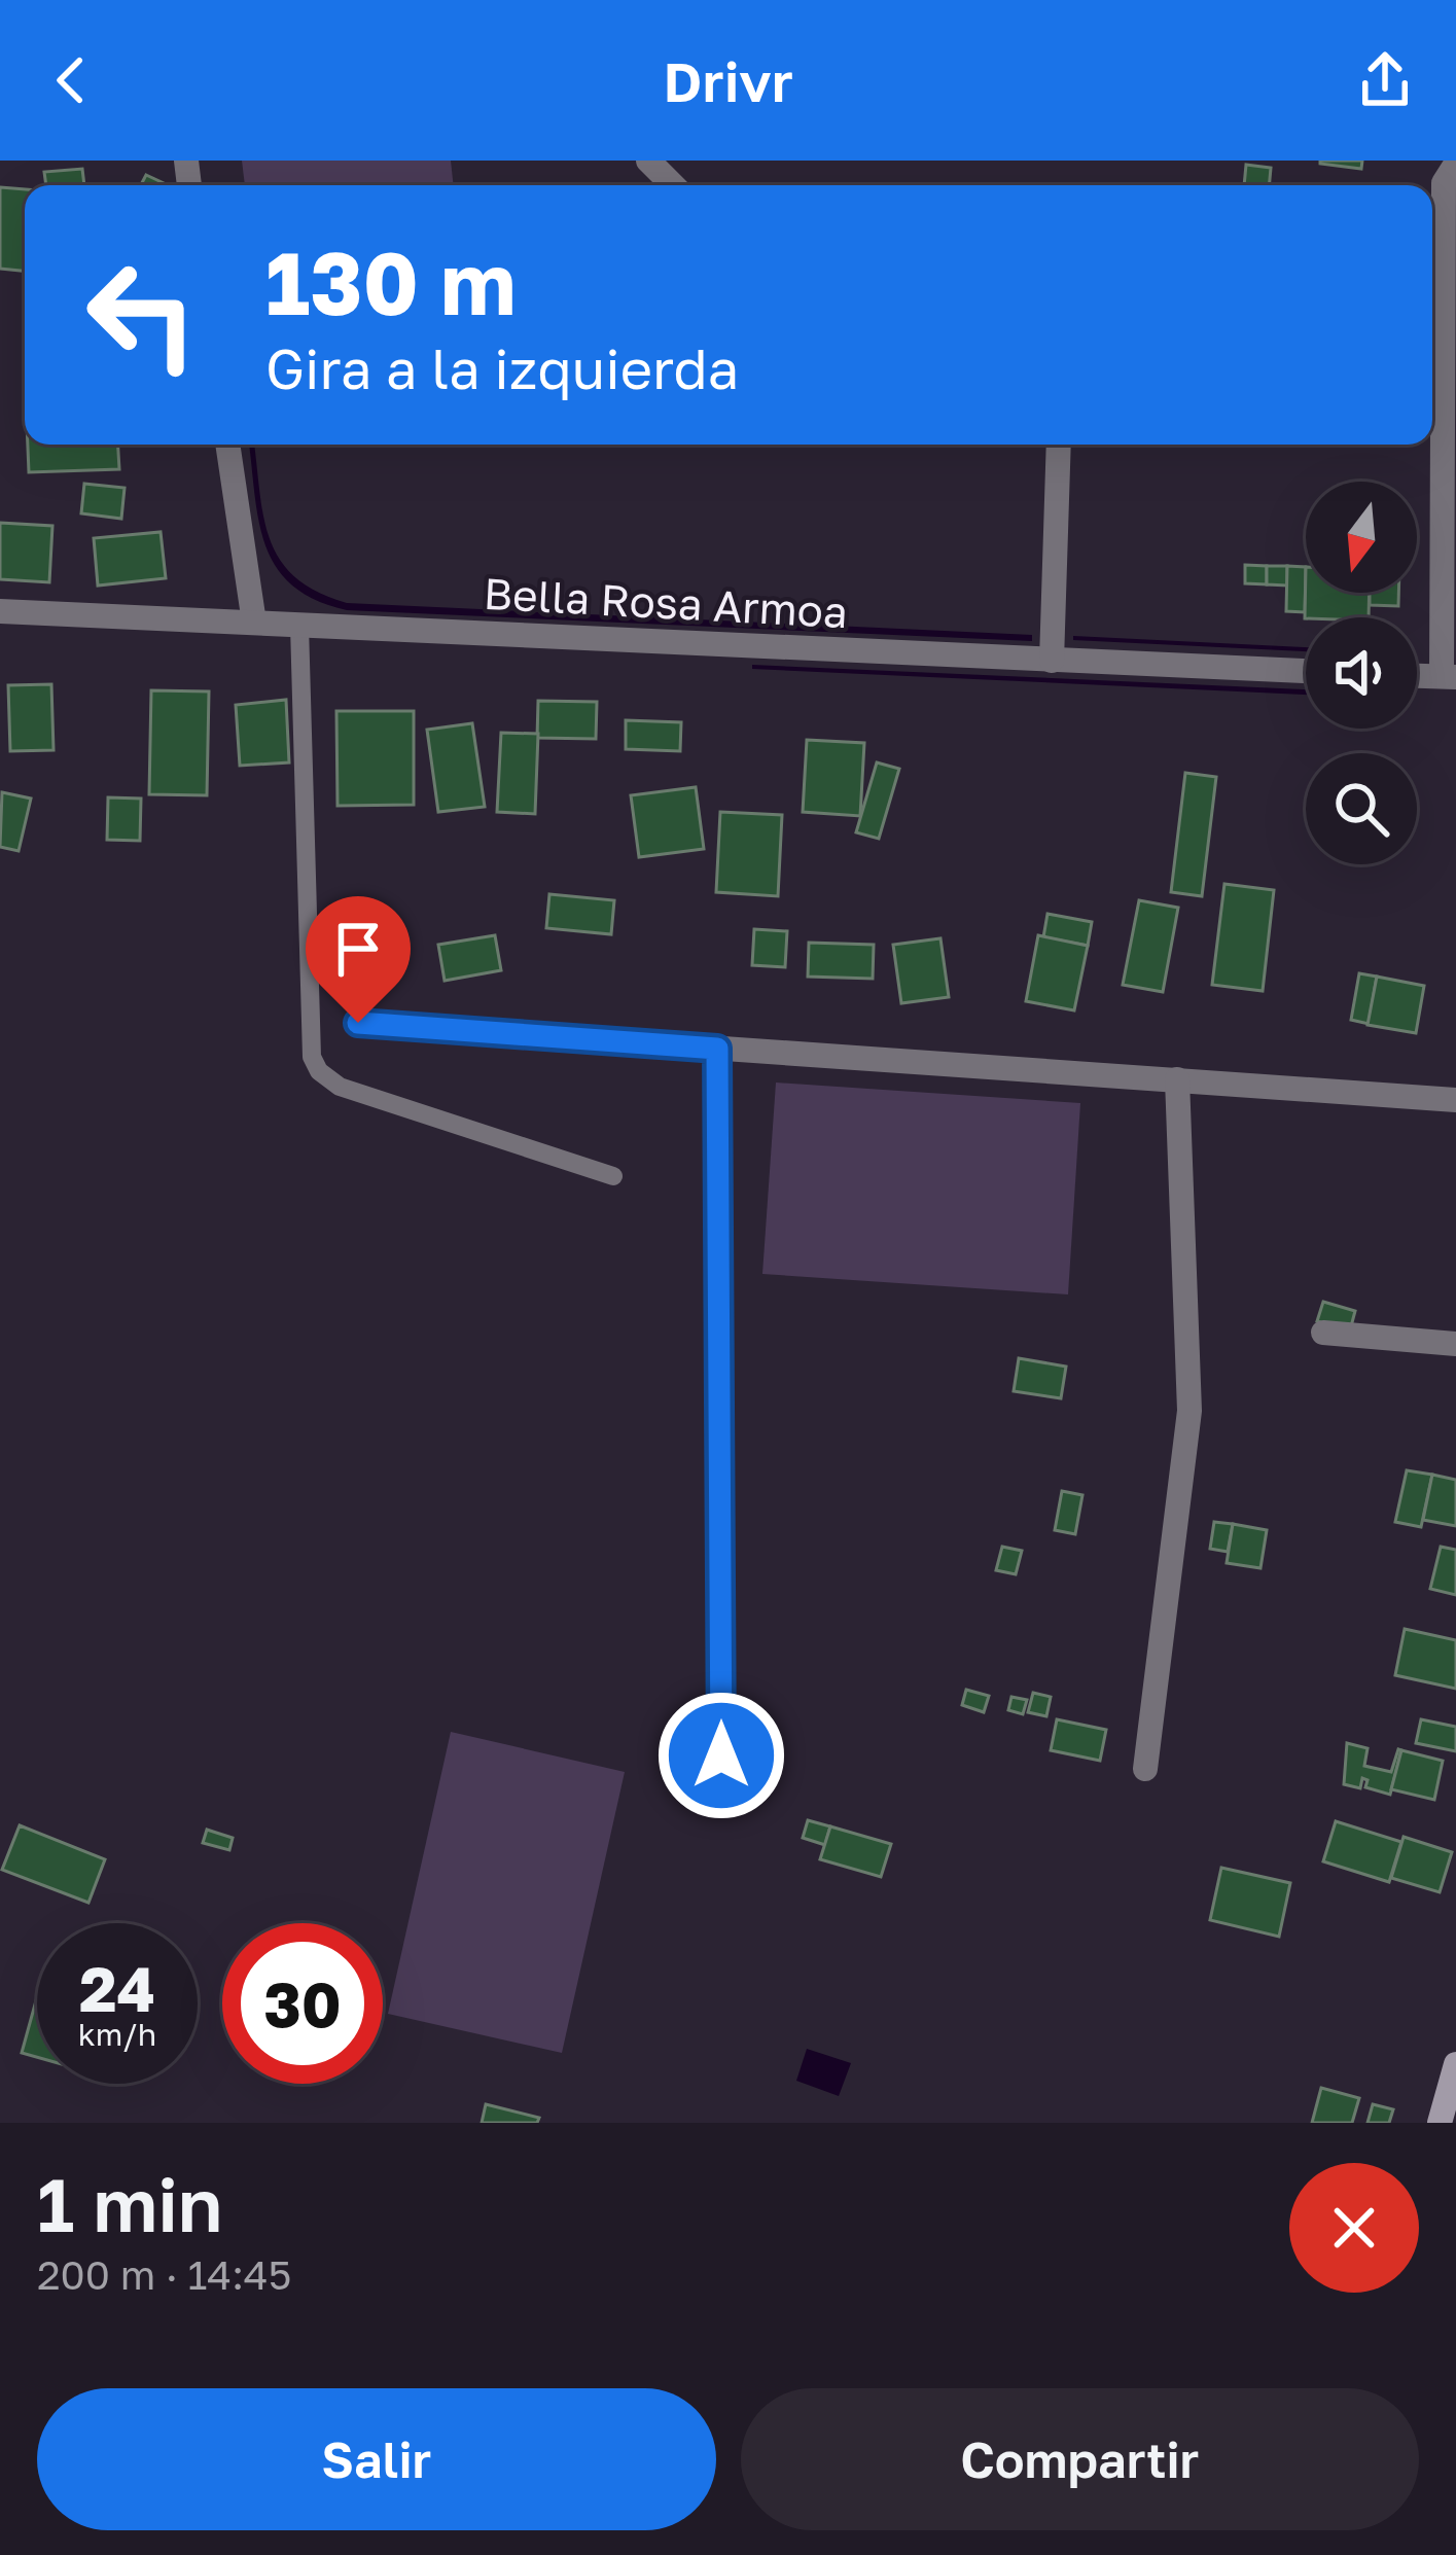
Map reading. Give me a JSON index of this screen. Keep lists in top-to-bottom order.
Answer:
{
  "streets": {
    "street": ["Bella Rosa Armoa"]
  },
  "north": "bottom",
  "page": {
    "header": "Drivr",
    "turn": ["130 m", "Gira a la izquierda"],
    "speed": "24 km/h",
    "limit": "30",
    "heading": ["1 min", "200 m · 14:45"],
    "buttons": ["Salir", "Compartir"]
  }
}
